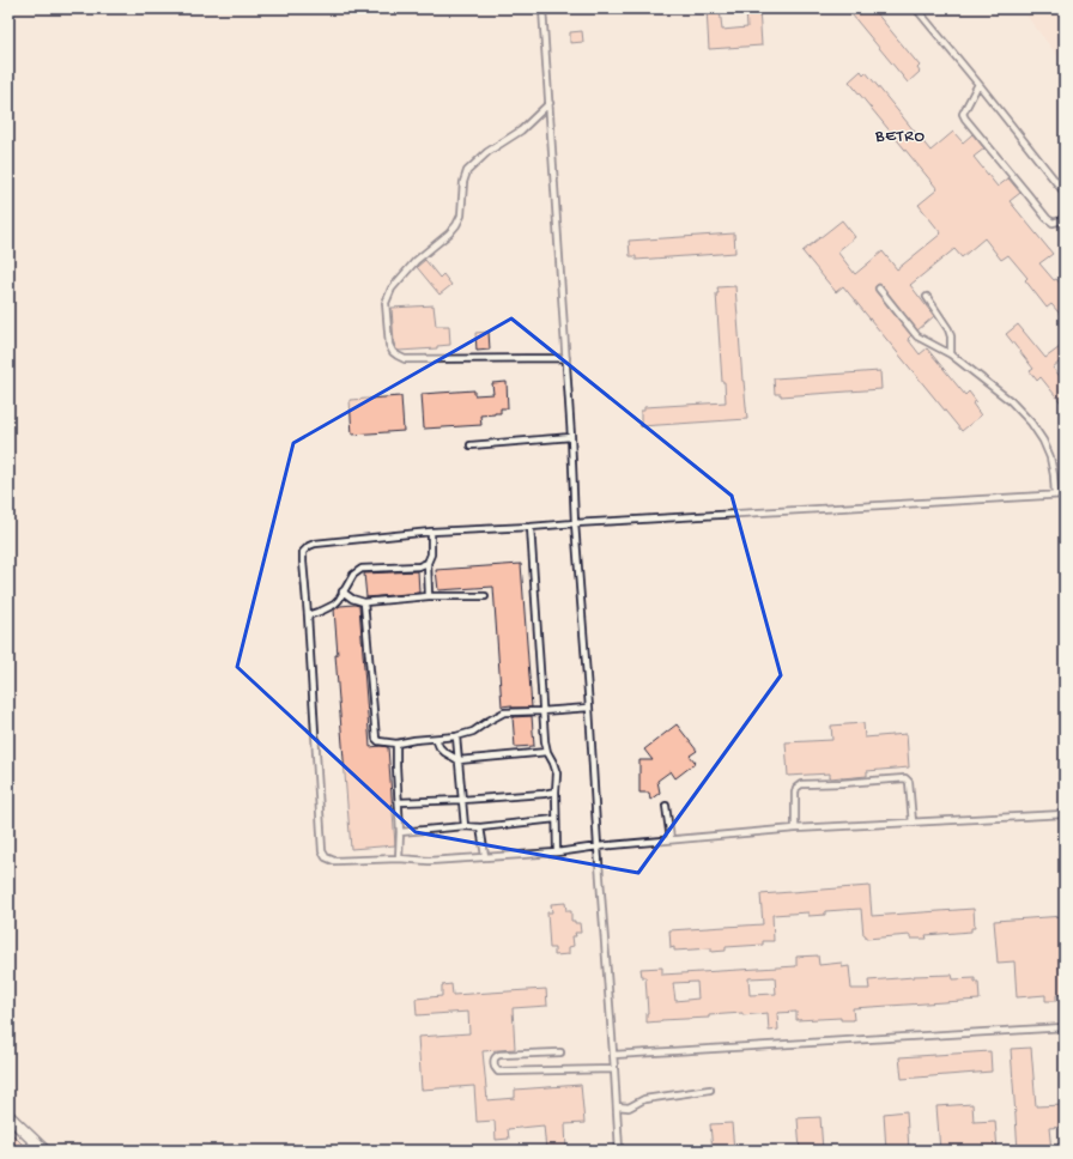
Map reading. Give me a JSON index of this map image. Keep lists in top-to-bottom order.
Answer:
{
  "districts": ["BETRO"]
}
